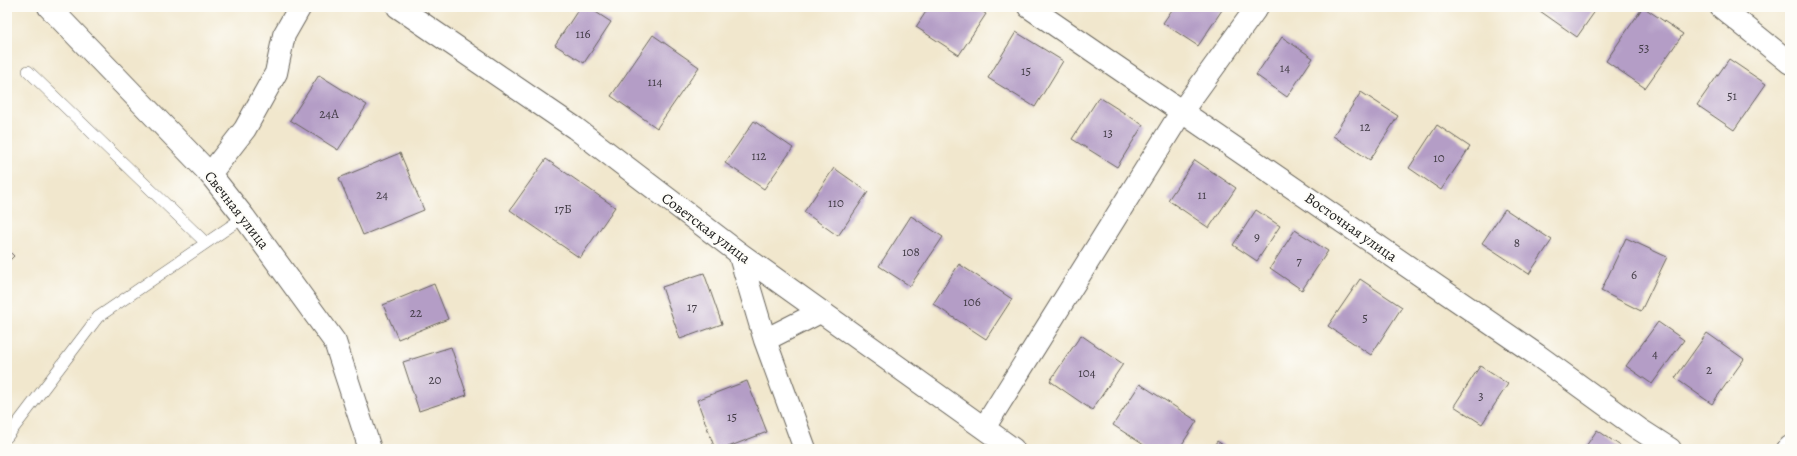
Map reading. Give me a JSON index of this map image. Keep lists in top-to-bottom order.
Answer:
{
  "streets": {
    "street": ["Свечная улица", "Восточная улица", "Советская улица"]
  },
  "house_numbers": [
    "116",
    "53",
    "14",
    "15",
    "114",
    "51",
    "24А",
    "12",
    "13",
    "112",
    "10",
    "24",
    "11",
    "110",
    "17Б",
    "9",
    "8",
    "108",
    "7",
    "6",
    "106",
    "17",
    "22",
    "5",
    "4",
    "2",
    "104",
    "20",
    "3",
    "15"
  ]
}
